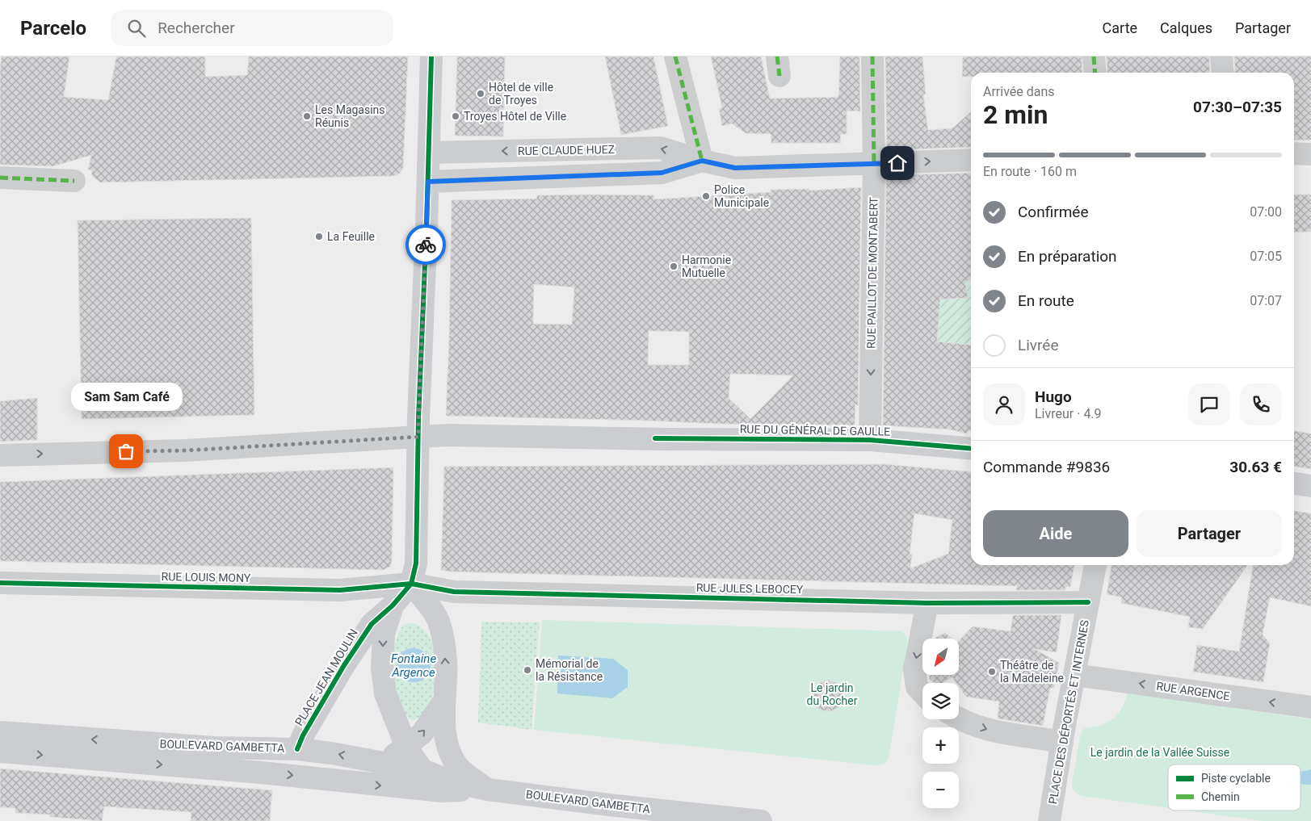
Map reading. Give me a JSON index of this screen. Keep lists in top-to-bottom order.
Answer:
{
  "streets": {
    "street": [
      "RUE CLAUDE HUEZ",
      "RUE PAILLOT DE MONTABERT",
      "RUE DU GÉNÉRAL DE GAULLE",
      "RUE LOUIS MONY",
      "RUE JULES LEBOCEY",
      "PLACE JEAN MOULIN",
      "RUE ARGENCE",
      "PLACE DES DÉPORTÉS ET INTERNES",
      "BOULEVARD GAMBETTA"
    ]
  },
  "crossings": [
    ["RUE CLAUDE HUEZ", "RUE PAILLOT DE MONTABERT"],
    ["RUE PAILLOT DE MONTABERT", "RUE DU GÉNÉRAL DE GAULLE"],
    ["RUE LOUIS MONY", "RUE JULES LEBOCEY"],
    ["RUE LOUIS MONY", "PLACE JEAN MOULIN"],
    ["RUE JULES LEBOCEY", "PLACE JEAN MOULIN"],
    ["RUE JULES LEBOCEY", "PLACE DES DÉPORTÉS ET INTERNES"],
    ["PLACE JEAN MOULIN", "BOULEVARD GAMBETTA"],
    ["RUE ARGENCE", "PLACE DES DÉPORTÉS ET INTERNES"]
  ],
  "one_way": ["RUE PAILLOT DE MONTABERT", "RUE DU GÉNÉRAL DE GAULLE", "RUE ARGENCE"],
  "water": ["Fontaine Argence"],
  "parks": ["Le jardin du Rocher", "Le jardin de la Vallée Suisse"],
  "places": [
    "Hôtel de ville de Troyes",
    "Les Magasins Réunis",
    "Troyes Hôtel de Ville",
    "Police Municipale",
    "La Feuille",
    "Harmonie Mutuelle",
    "Sam Sam Café",
    "Mémorial de la Résistance",
    "Théâtre de la Madeleine"
  ],
  "legend": ["Piste cyclable", "Chemin"],
  "north": "bottom left",
  "page": {
    "header": "Parcelo",
    "search": "Rechercher",
    "nav": ["Carte", "Calques", "Partager"],
    "heading": ["2 min", "Arrivée dans", "07:30–07:35"],
    "panel": [
      "Hugo",
      "Livreur · 4.9",
      "Commande #9836",
      "30.63 €"
    ],
    "bar": "En route · 160 m",
    "list": [
      ["Confirmée", "07:00"],
      ["En préparation", "07:05"],
      ["En route", "07:07"],
      "Livrée"
    ],
    "bubble": "Sam Sam Café",
    "buttons": ["Aide", "Partager"],
    "map_buttons": ["+", "−"]
  }
}
